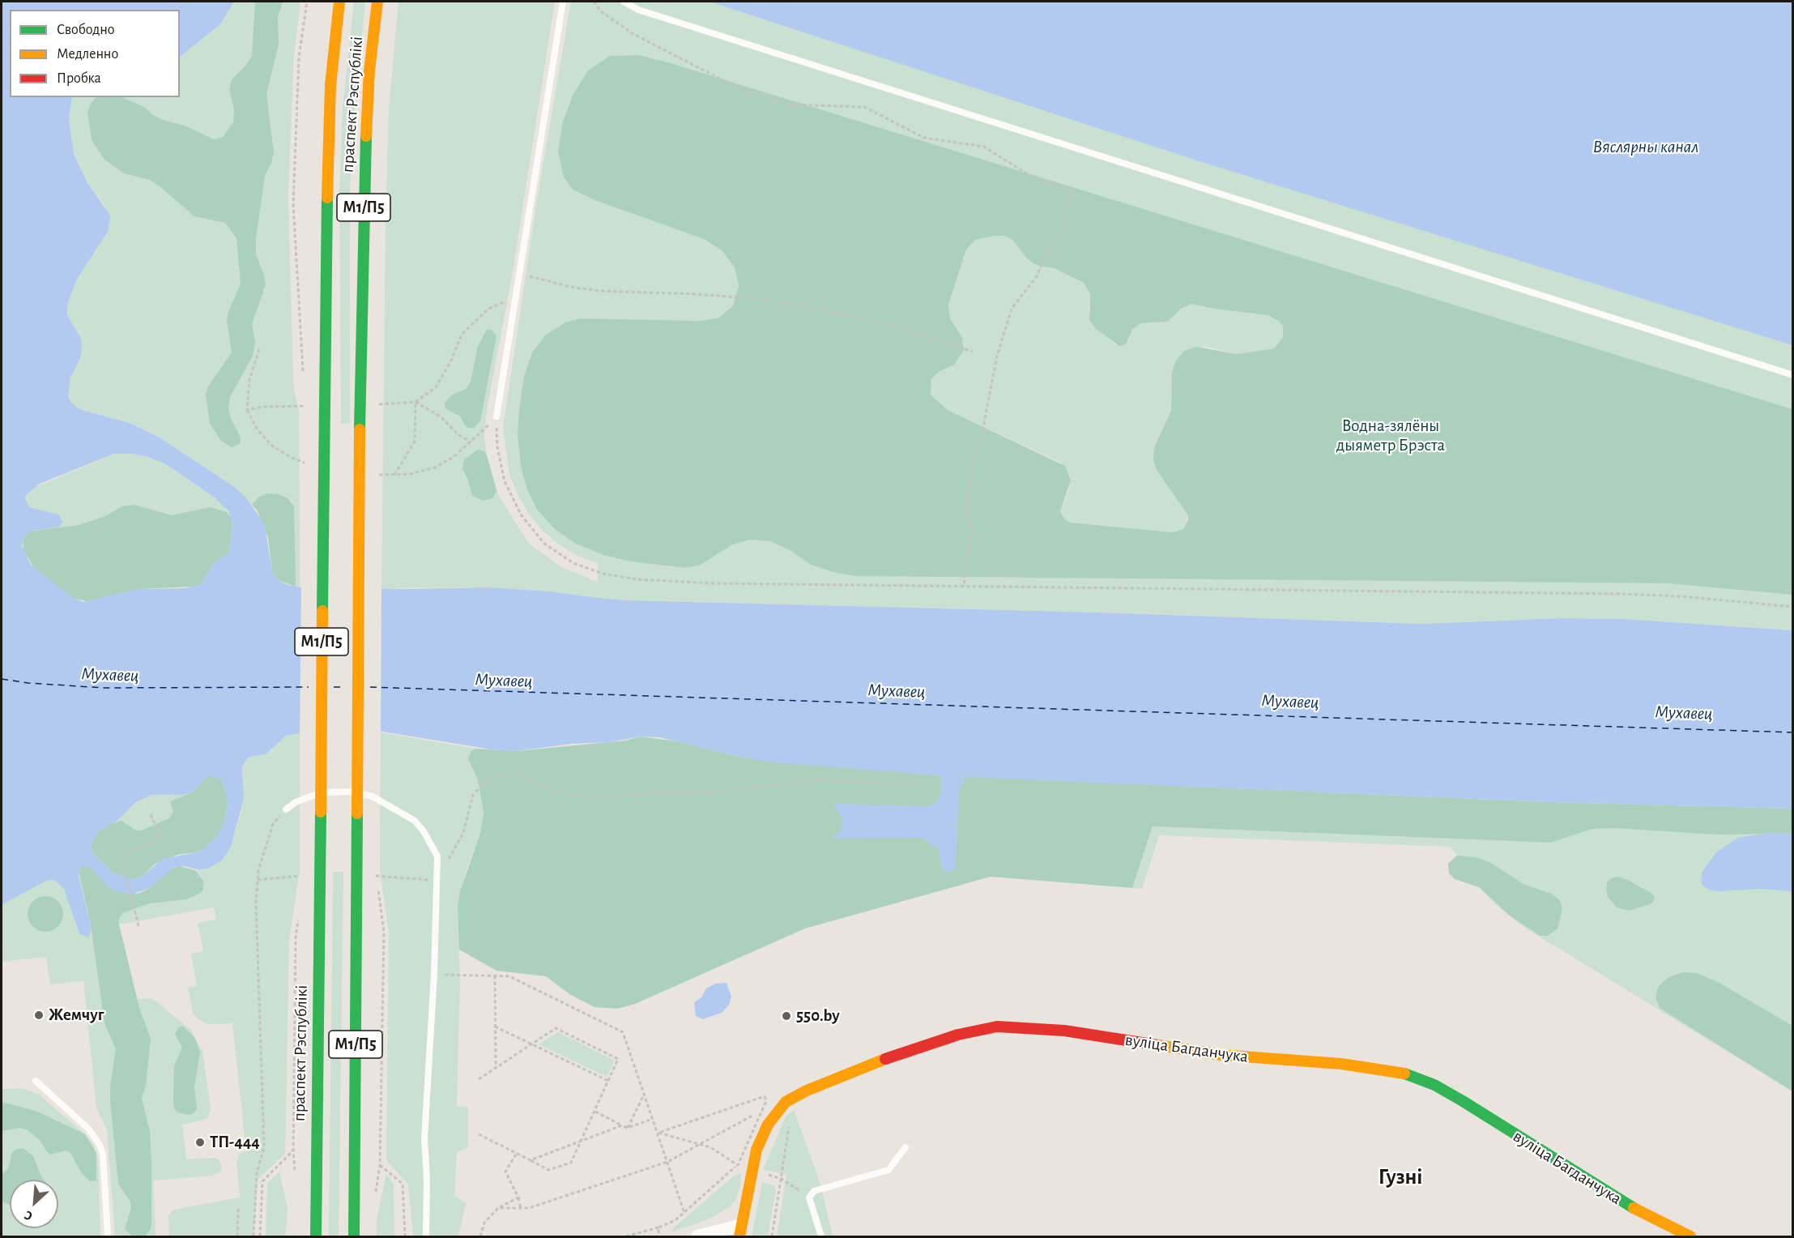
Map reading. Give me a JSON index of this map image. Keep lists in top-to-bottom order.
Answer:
{
  "streets": {
    "main road": ["праспект Рэспублікі", "М1/П5", "вуліца Багданчука"]
  },
  "districts": ["Гузні"],
  "water": ["Вяслярны канал", "Мухавец"],
  "parks": ["Водна-зялёны дыяметр Брэста"],
  "places": ["Жемчуг", "550.by", "ТП-444"],
  "legend": ["Свободно", "Медленно", "Пробка"],
  "north": "bottom left"
}
